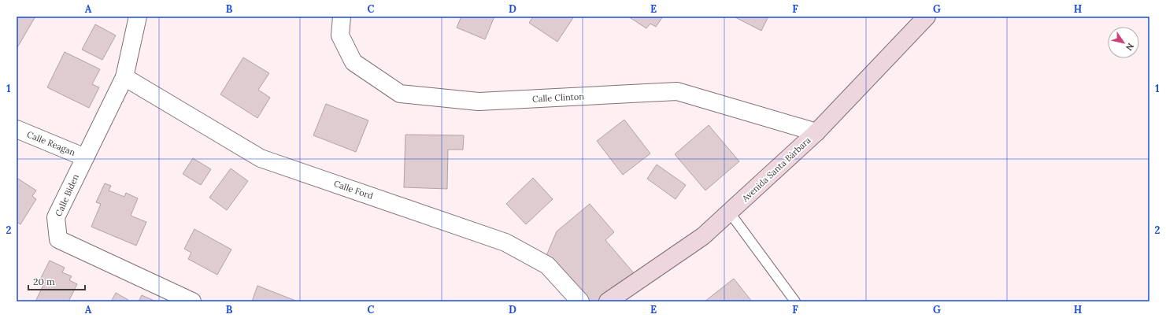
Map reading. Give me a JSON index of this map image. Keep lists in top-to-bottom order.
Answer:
{
  "streets": {
    "street": [
      "Calle Clinton",
      "Calle Reagan",
      "Avenida Santa Bárbara",
      "Calle Ford",
      "Calle Biden"
    ]
  },
  "crossings": [
    ["Calle Clinton", "Avenida Santa Bárbara"],
    ["Calle Reagan", "Calle Biden"],
    ["Calle Ford", "Calle Biden"]
  ],
  "scale_bar": "20 m",
  "north": "bottom right",
  "grid": {
    "columns": [
      "A",
      "B",
      "C",
      "D",
      "E",
      "F",
      "G",
      "H"
    ],
    "rows": ["1", "2"]
  }
}
